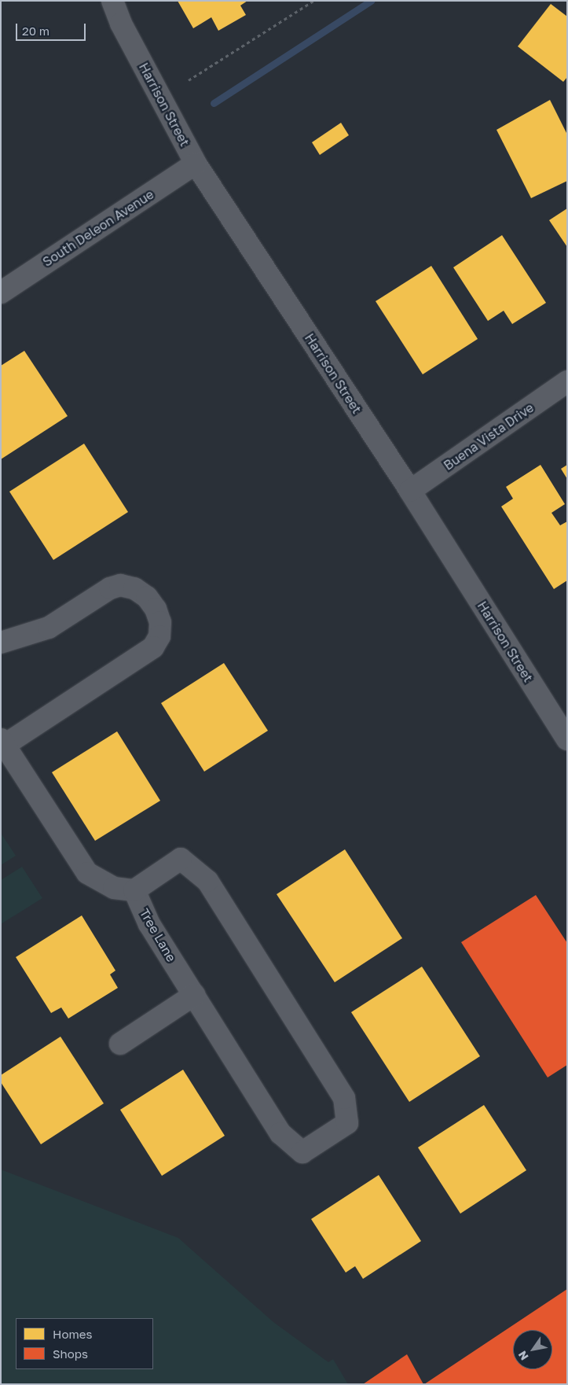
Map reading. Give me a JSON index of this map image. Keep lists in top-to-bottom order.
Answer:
{
  "streets": {
    "street": [
      "Harrison Street",
      "South Deleon Avenue",
      "Buena Vista Drive",
      "Tree Lane"
    ]
  },
  "crossings": [
    ["Harrison Street", "South Deleon Avenue"],
    ["Harrison Street", "Buena Vista Drive"]
  ],
  "legend": ["Homes", "Shops"],
  "scale_bar": "20 m",
  "north": "bottom left"
}
